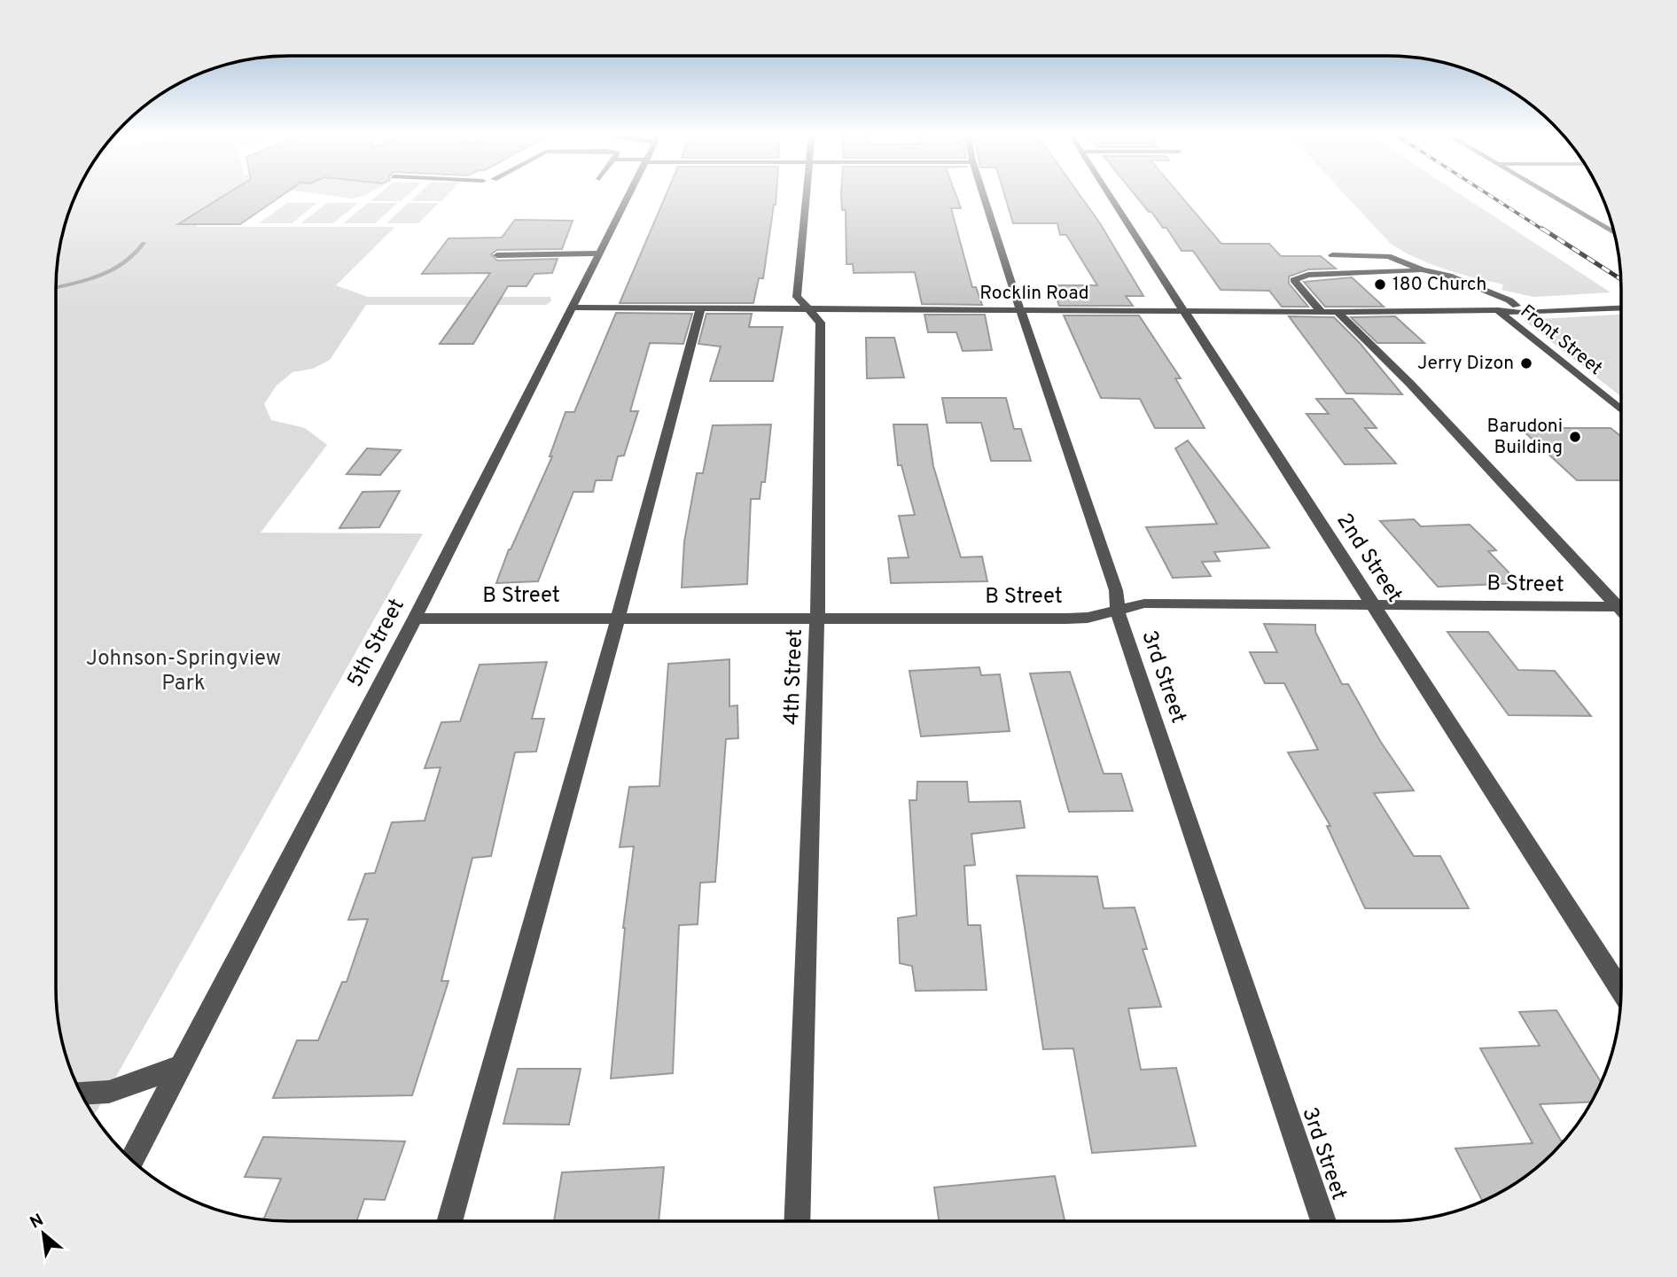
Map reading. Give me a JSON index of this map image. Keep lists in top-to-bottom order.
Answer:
{
  "streets": {
    "street": [
      "Rocklin Road",
      "Front Street",
      "2nd Street",
      "B Street",
      "5th Street",
      "4th Street",
      "3rd Street"
    ]
  },
  "crossings": [
    ["Rocklin Road", "Front Street"],
    ["Rocklin Road", "2nd Street"],
    ["Rocklin Road", "5th Street"],
    ["Rocklin Road", "4th Street"],
    ["Rocklin Road", "3rd Street"],
    ["2nd Street", "B Street"],
    ["B Street", "5th Street"],
    ["B Street", "4th Street"],
    ["B Street", "3rd Street"]
  ],
  "parks": ["Johnson-Springview Park"],
  "places": ["180 Church", "Jerry Dizon", "Barudoni Building"],
  "north": "top left"
}
